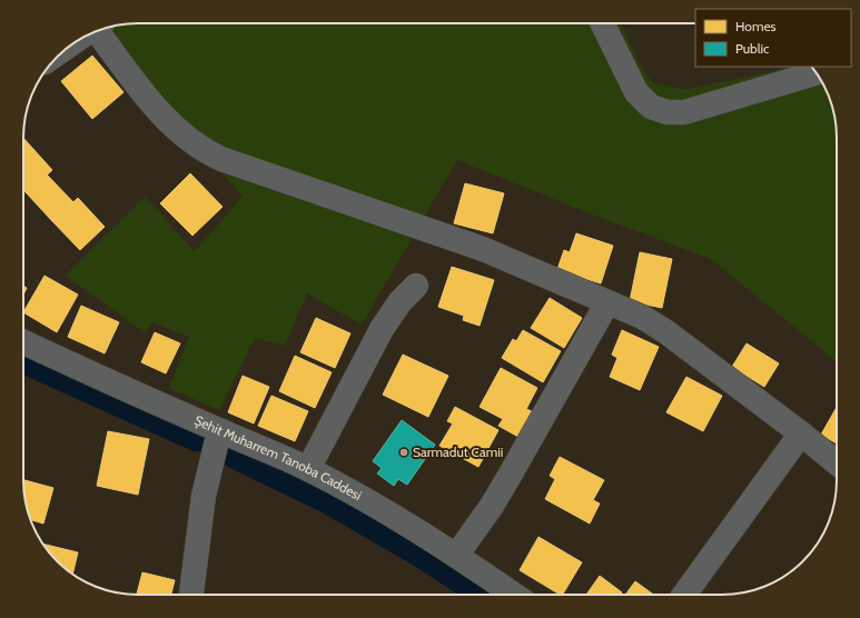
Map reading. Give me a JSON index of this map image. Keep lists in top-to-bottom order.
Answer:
{
  "streets": {
    "street": ["Şehit Muharrem Tanoba Caddesi"]
  },
  "places": ["Sarmadut Camii"],
  "legend": ["Homes", "Public"]
}
